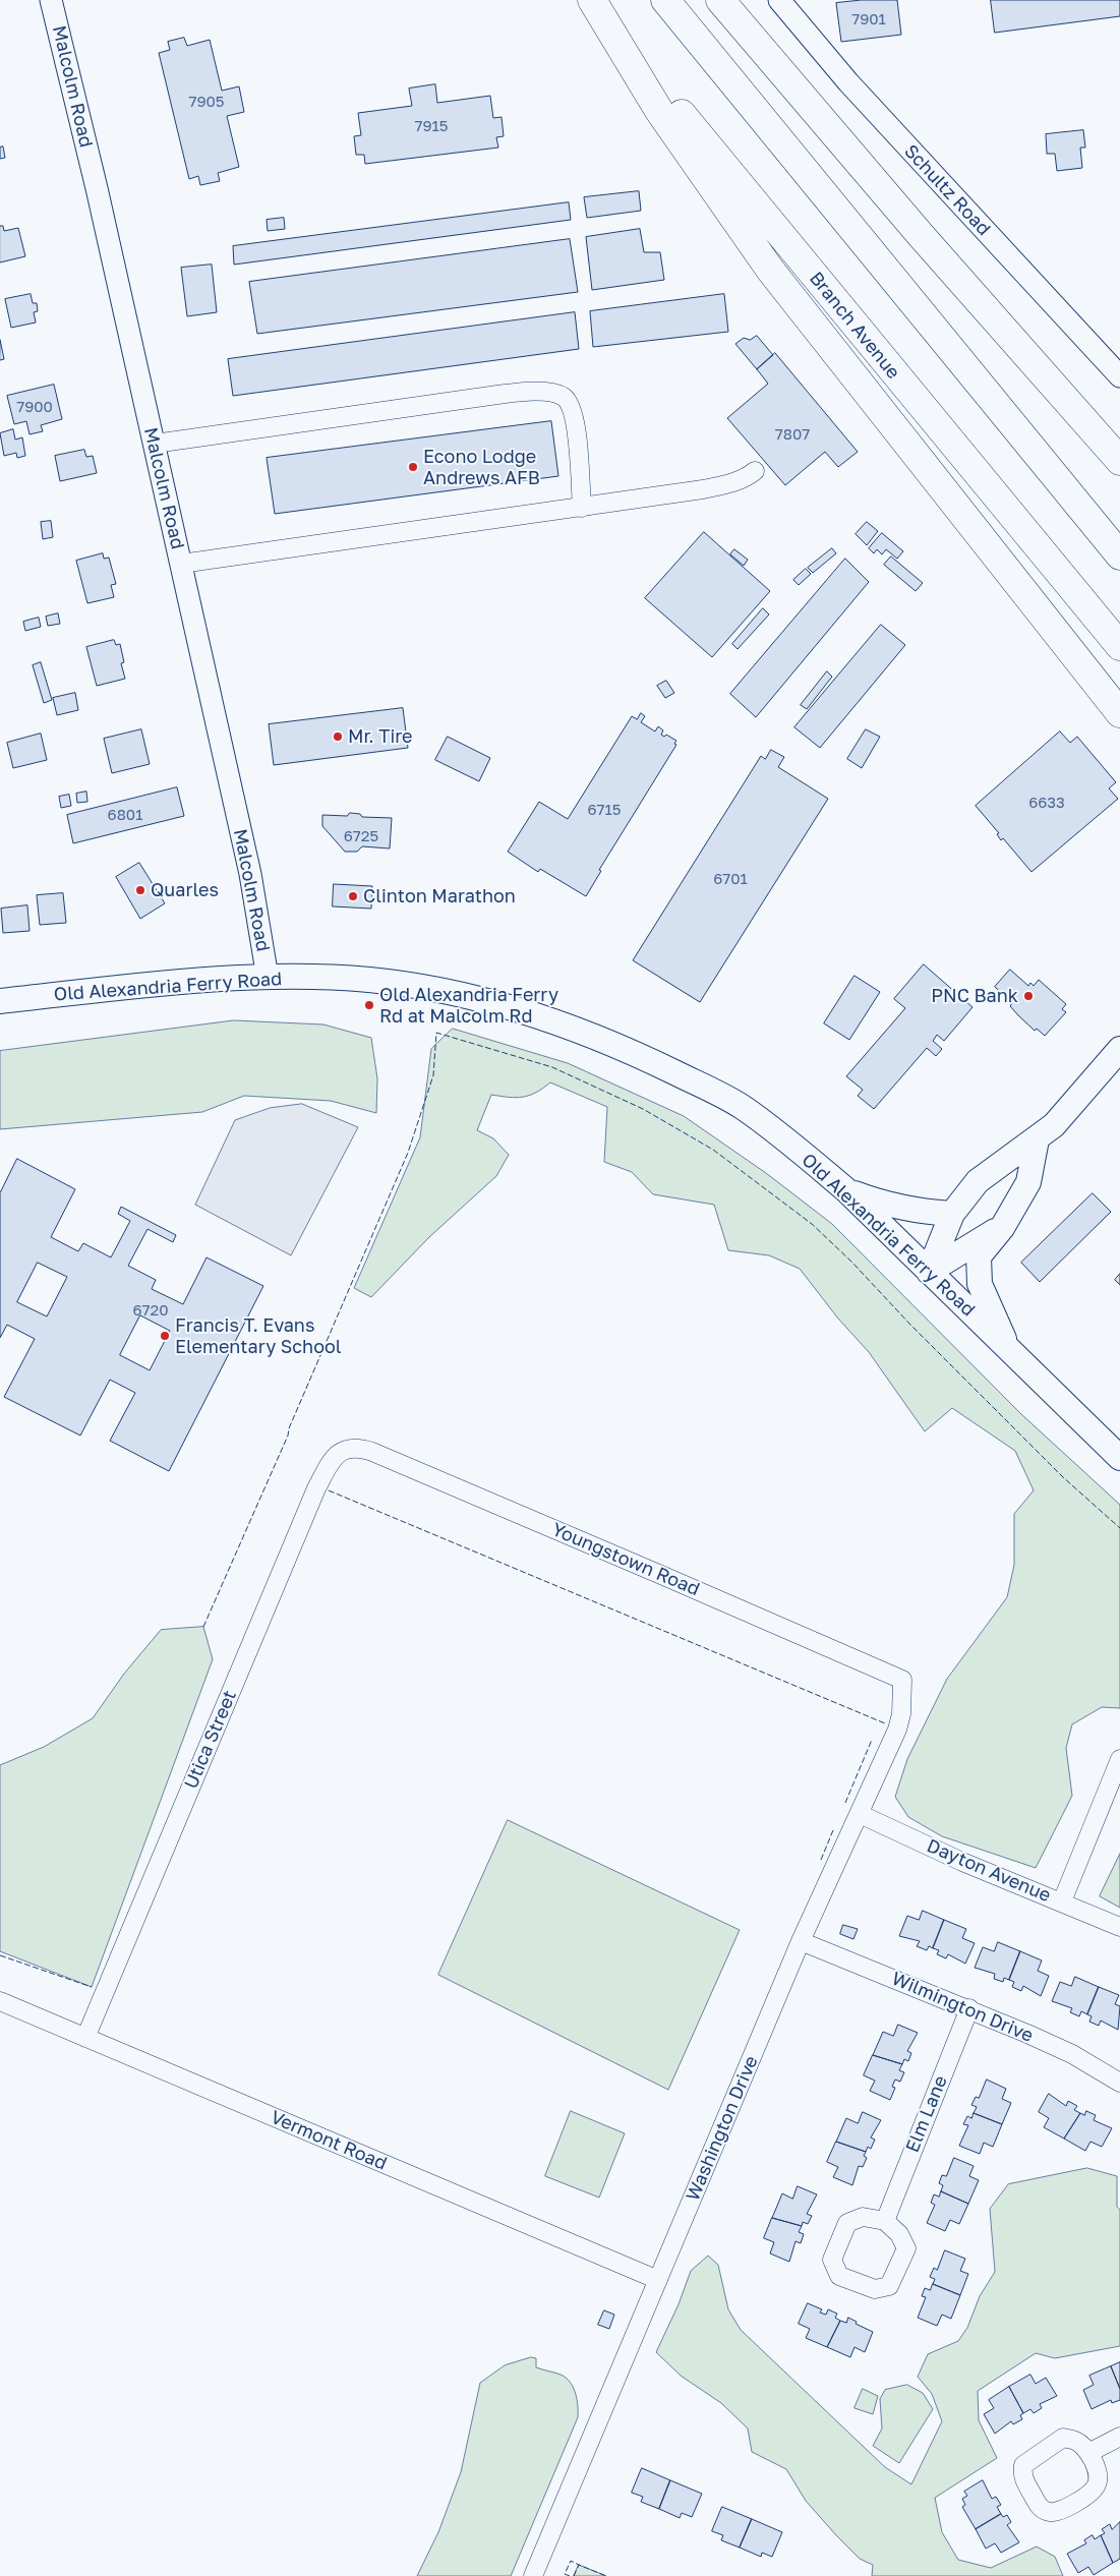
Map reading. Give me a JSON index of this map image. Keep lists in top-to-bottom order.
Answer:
{
  "streets": {
    "highway": ["Branch Avenue"],
    "main road": ["Old Alexandria Ferry Road"],
    "street": [
      "Malcolm Road",
      "Schultz Road",
      "Youngstown Road",
      "Utica Street",
      "Dayton Avenue",
      "Wilmington Drive",
      "Elm Lane",
      "Washington Drive",
      "Vermont Road"
    ]
  },
  "crossings": [
    ["Malcolm Road", "Old Alexandria Ferry Road"],
    ["Youngstown Road", "Utica Street"],
    ["Youngstown Road", "Washington Drive"],
    ["Utica Street", "Vermont Road"],
    ["Dayton Avenue", "Washington Drive"],
    ["Wilmington Drive", "Elm Lane"],
    ["Wilmington Drive", "Washington Drive"],
    ["Washington Drive", "Vermont Road"]
  ],
  "places": [
    "Econo Lodge Andrews AFB",
    "Mr. Tire",
    "Quarles",
    "Clinton Marathon",
    "PNC Bank",
    "Old Alexandria Ferry Rd at Malcolm Rd",
    "Francis T. Evans Elementary School"
  ],
  "house_numbers": [
    "7901",
    "7905",
    "7915",
    "7900",
    "7807",
    "6633",
    "6715",
    "6801",
    "6725",
    "6701",
    "6720"
  ]
}
